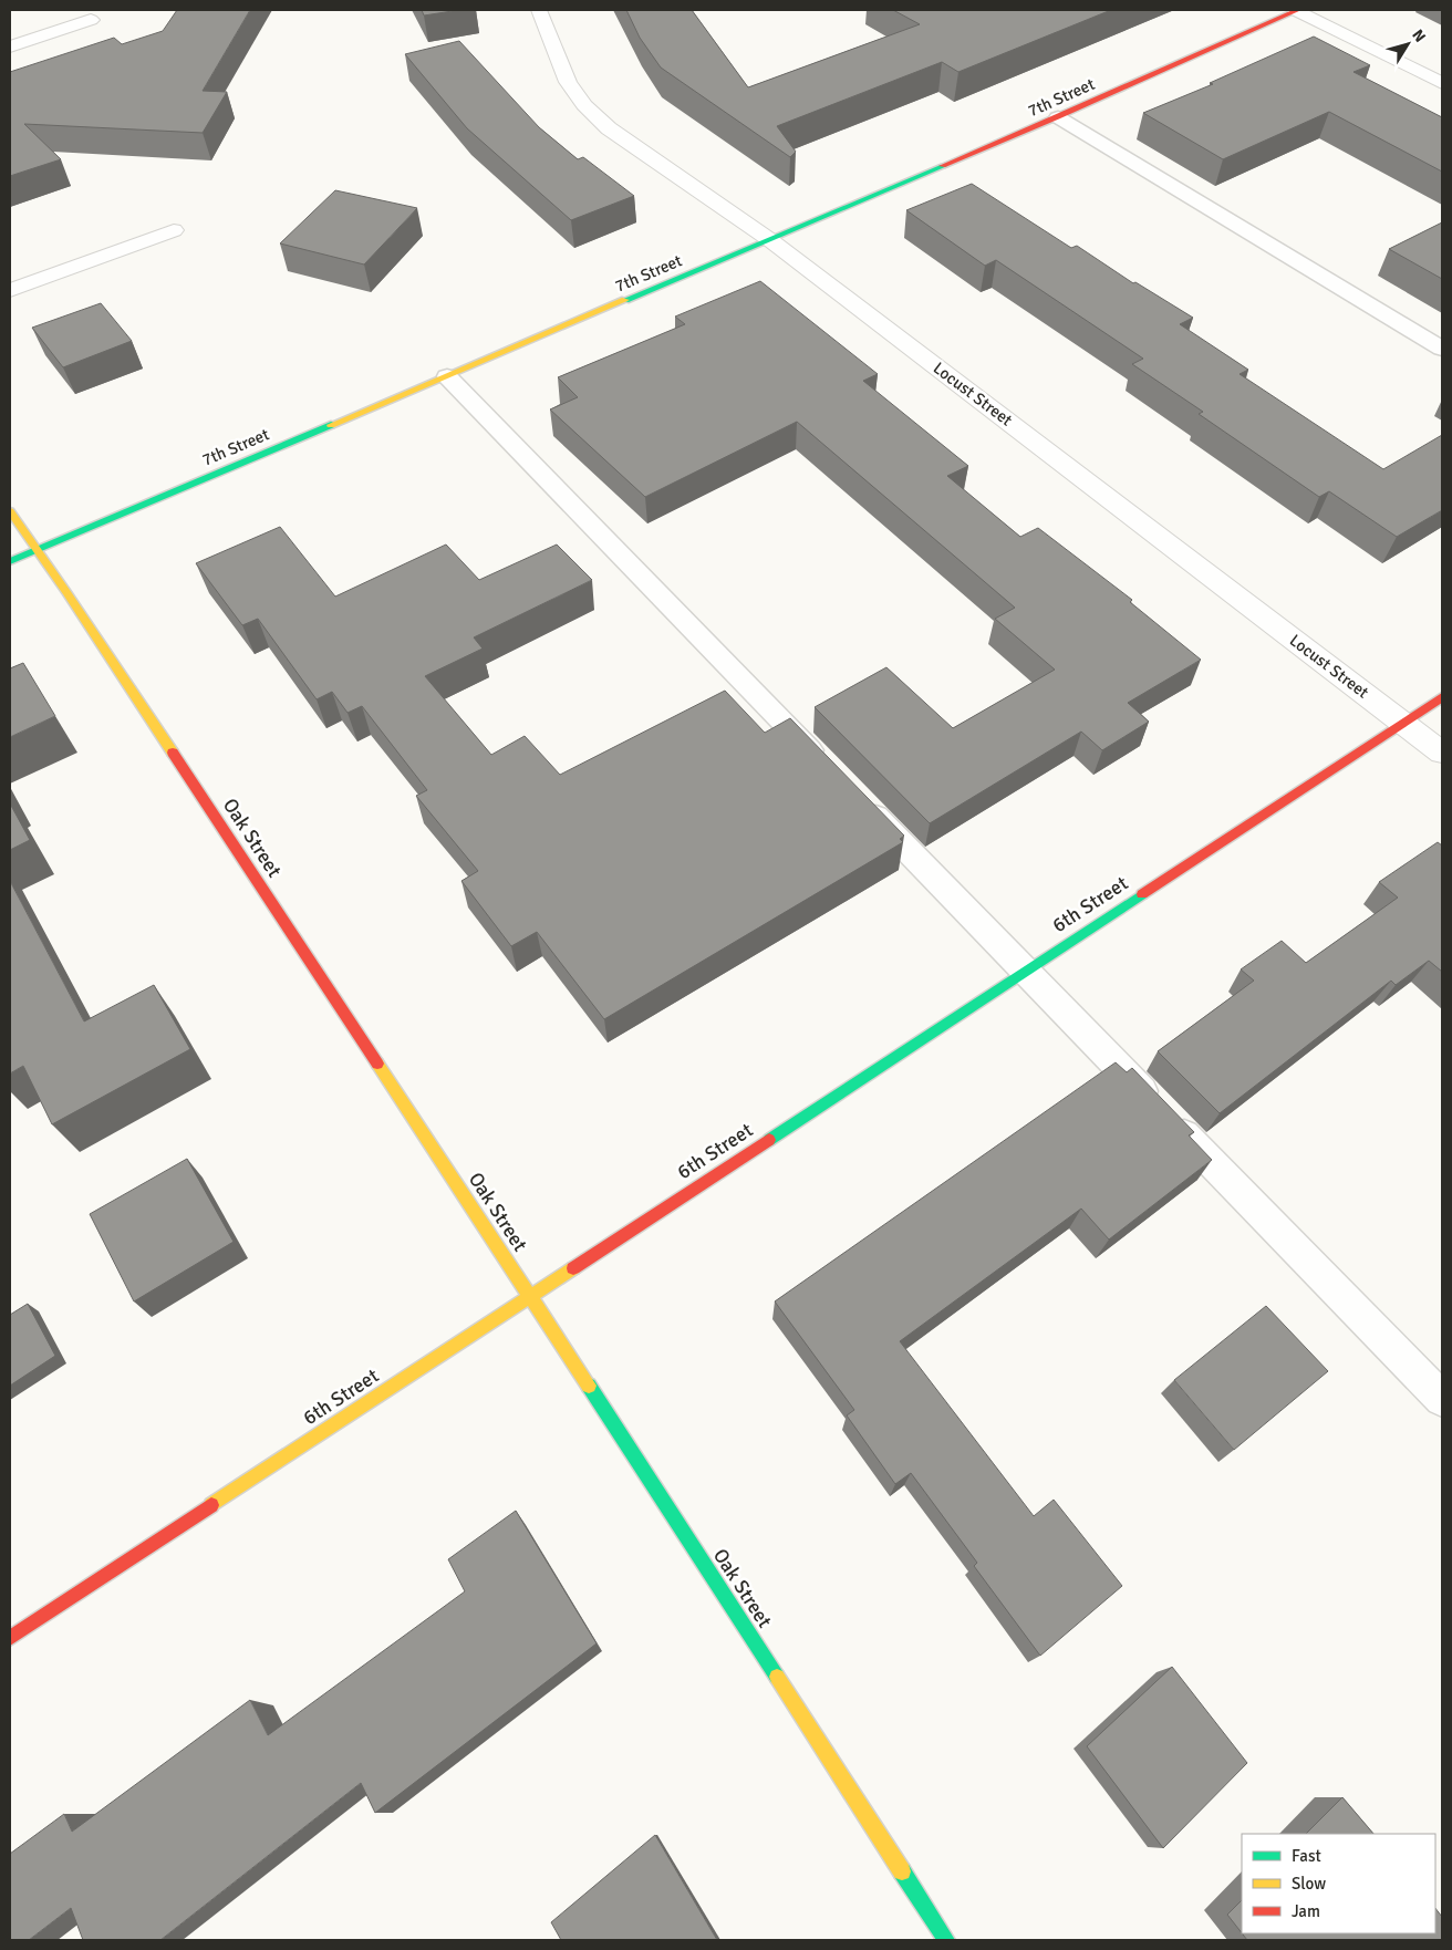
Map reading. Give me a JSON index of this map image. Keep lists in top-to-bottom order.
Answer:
{
  "streets": {
    "street": [
      "7th Street",
      "Locust Street",
      "Oak Street",
      "6th Street"
    ]
  },
  "crossings": [
    ["7th Street", "Locust Street"],
    ["7th Street", "Oak Street"],
    ["Locust Street", "6th Street"],
    ["Oak Street", "6th Street"]
  ],
  "legend": ["Fast", "Slow", "Jam"],
  "north": "top right"
}
